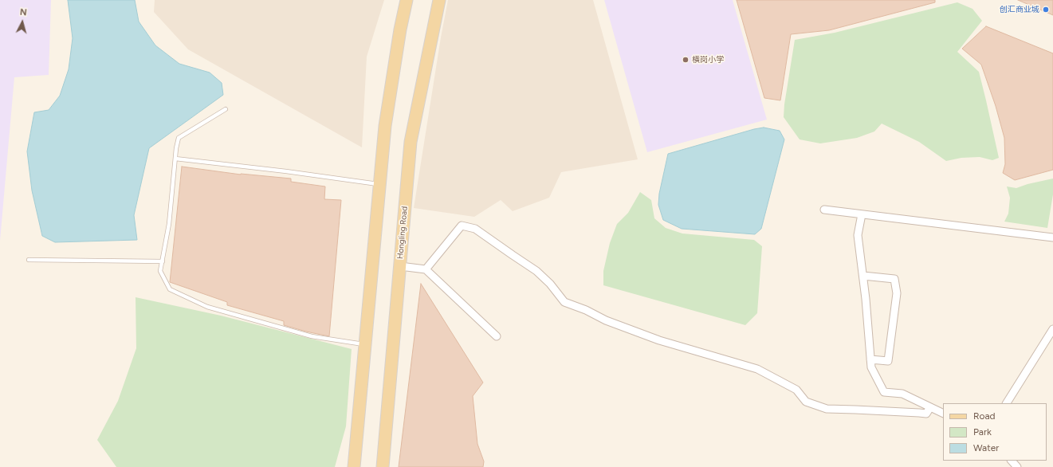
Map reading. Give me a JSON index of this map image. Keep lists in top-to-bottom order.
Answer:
{
  "streets": {
    "main road": ["Hongling Road"]
  },
  "places": ["创汇商业城", "横岗小学"],
  "legend": ["Road", "Park", "Water"],
  "north": "top"
}
